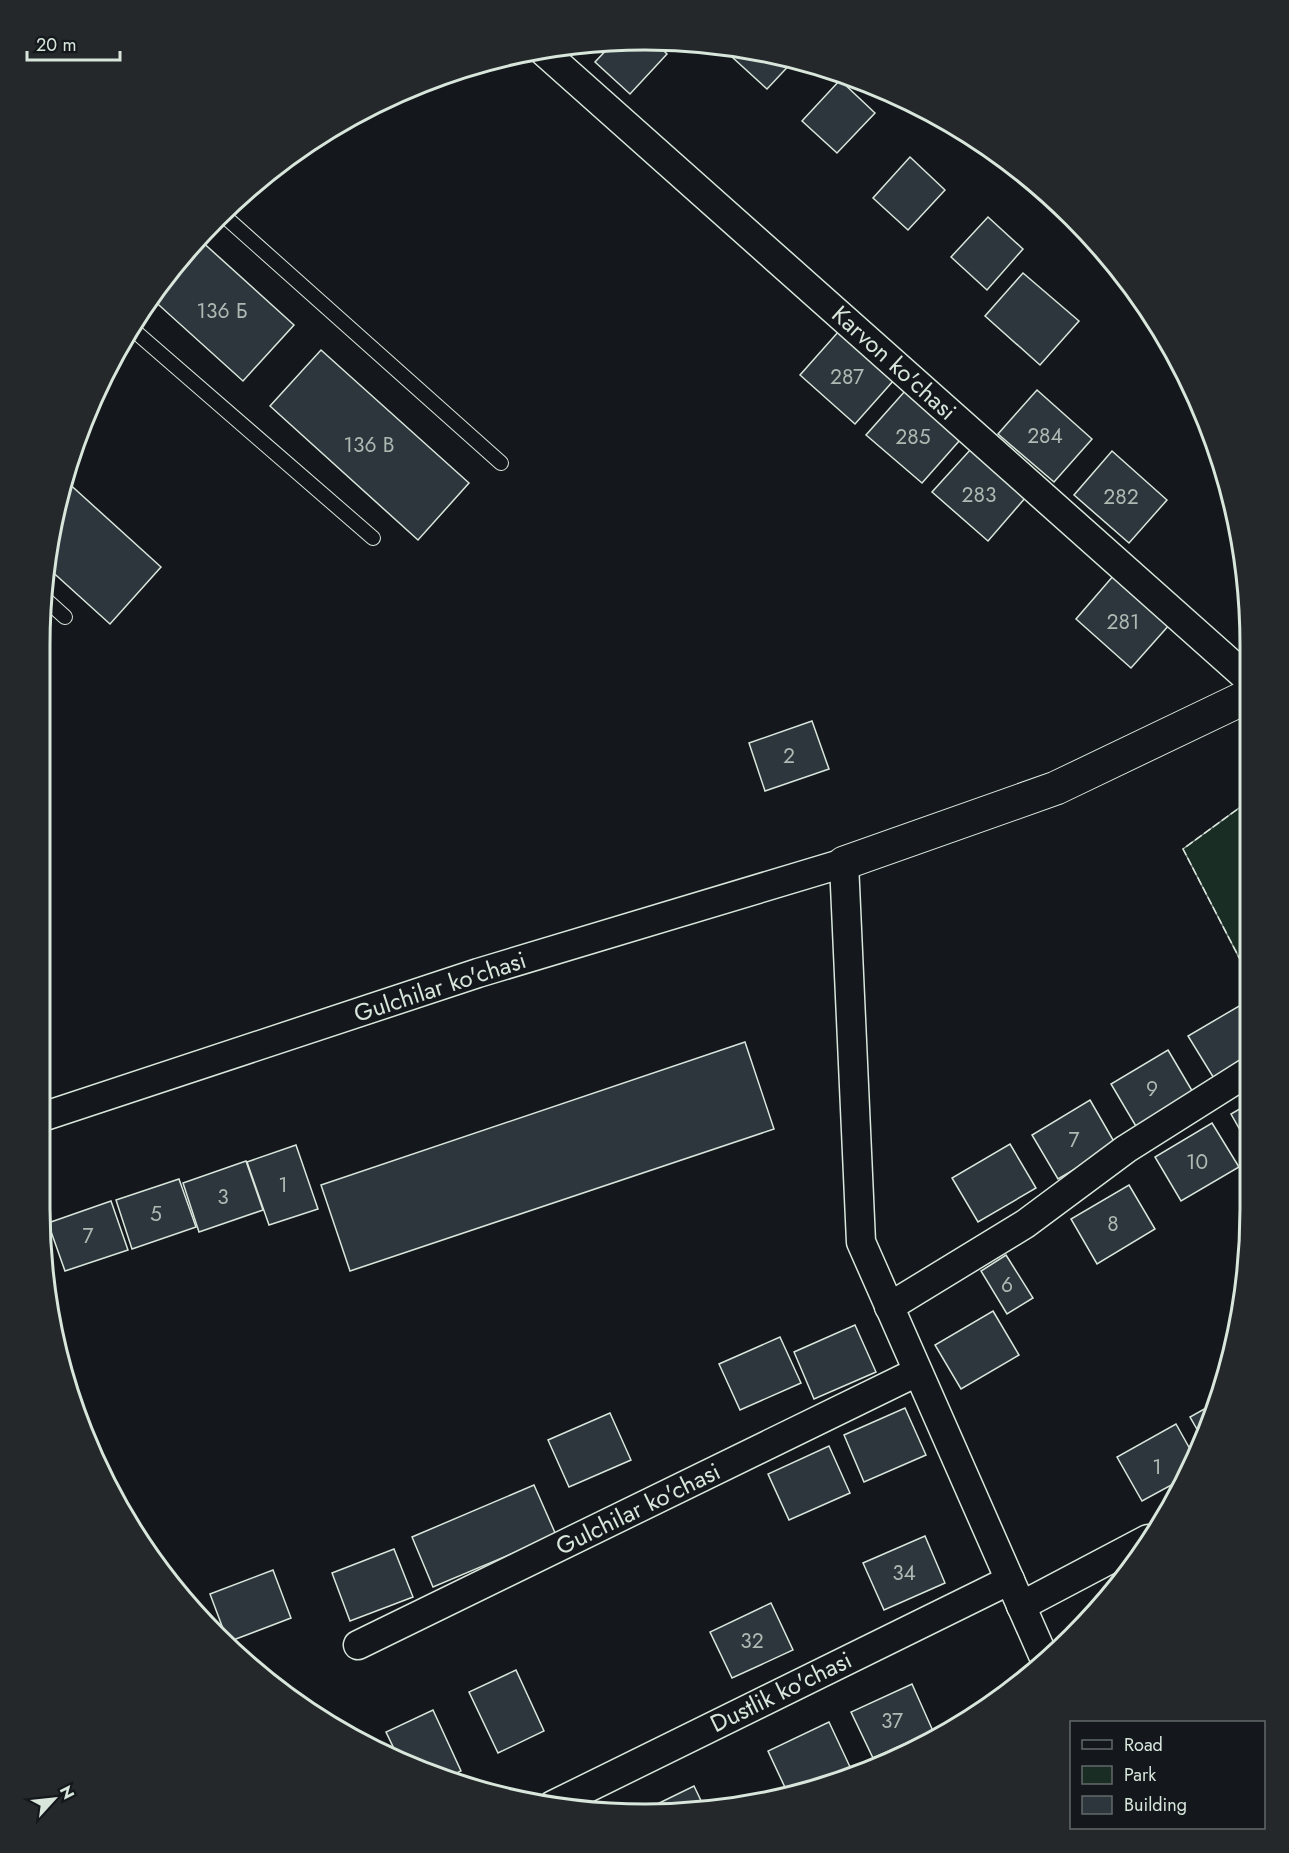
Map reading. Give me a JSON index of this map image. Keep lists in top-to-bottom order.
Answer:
{
  "streets": {
    "street": ["Karvon ko'chasi", "Gulchilar ko'chasi", "Dustlik ko'chasi"]
  },
  "house_numbers": [
    "136 Б",
    "287",
    "284",
    "285",
    "136 В",
    "283",
    "282",
    "281",
    "2",
    "9",
    "7",
    "10",
    "1",
    "3",
    "5",
    "8",
    "7",
    "6",
    "1",
    "34",
    "32",
    "37"
  ],
  "legend": ["Road", "Park", "Building"],
  "scale_bar": "20 m",
  "north": "top right"
}
